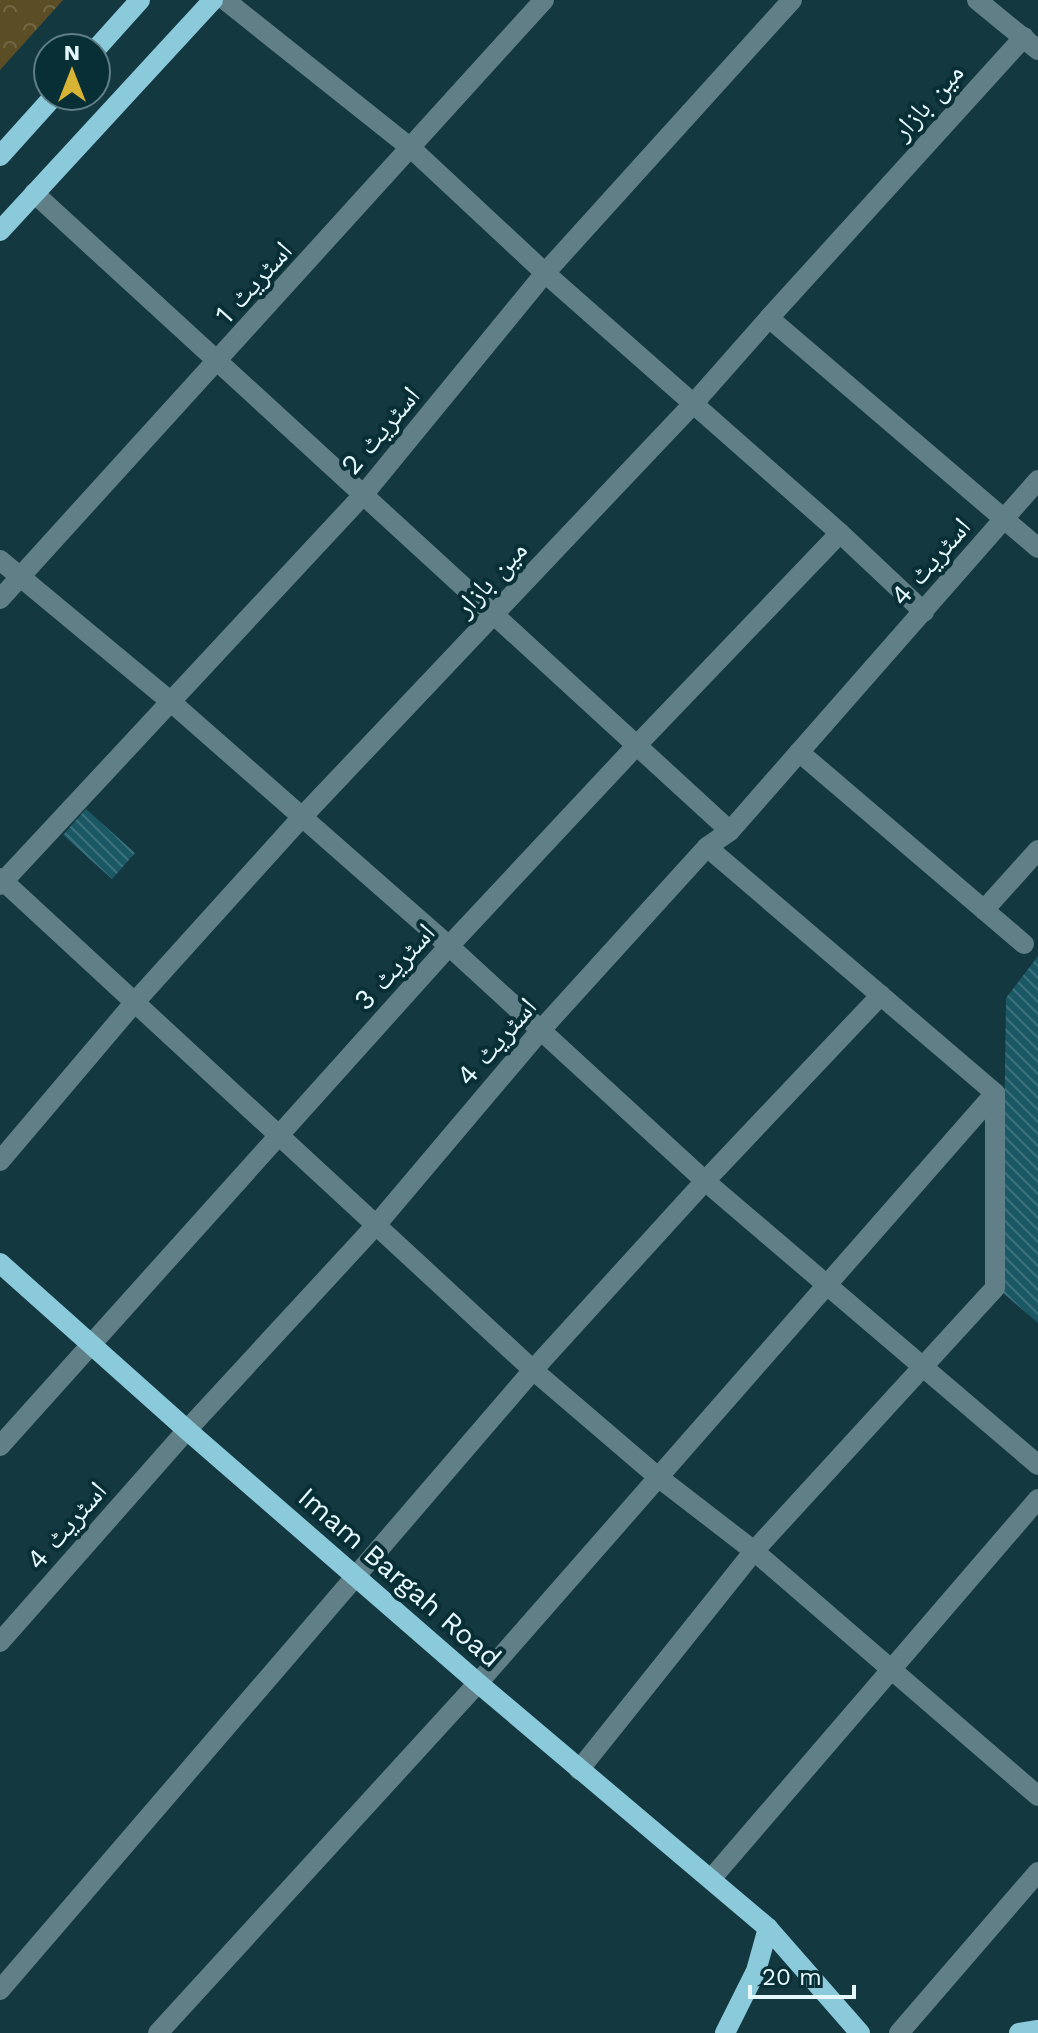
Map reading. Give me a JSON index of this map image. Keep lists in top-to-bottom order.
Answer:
{
  "streets": {
    "main road": ["Imam Bargah Road"],
    "street": [
      "مین بازار",
      "اسٹریٹ 1",
      "اسٹریٹ 2",
      "اسٹریٹ 4",
      "اسٹریٹ 3"
    ]
  },
  "crossings": [
    ["اسٹریٹ 4", "Imam Bargah Road"],
    ["اسٹریٹ 3", "Imam Bargah Road"]
  ],
  "scale_bar": "20 m",
  "north": "top"
}
